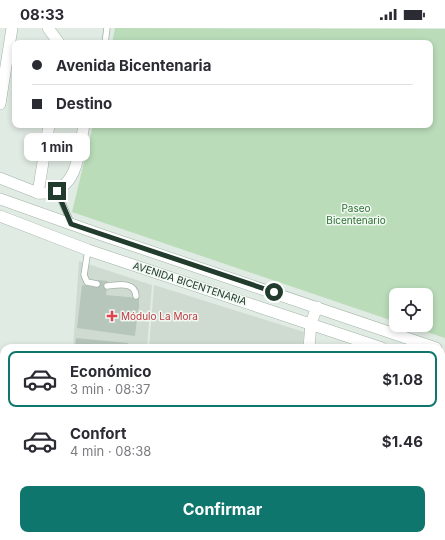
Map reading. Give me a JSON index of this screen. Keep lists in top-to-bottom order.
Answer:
{
  "streets": {
    "street": ["AVENIDA BICENTENARIA"]
  },
  "parks": ["Paseo Bicentenario"],
  "places": {
    "health": ["Módulo La Mora"]
  },
  "page": {
    "status": "08:33",
    "banner": ["Avenida Bicentenaria", "Destino"],
    "bubble": "1 min",
    "list": [
      {
        "name": "Económico",
        "note": "3 min · 08:37",
        "value": "$1.08"
      },
      {
        "name": "Confort",
        "note": "4 min · 08:38",
        "value": "$1.46"
      }
    ],
    "buttons": "Confirmar"
  }
}
